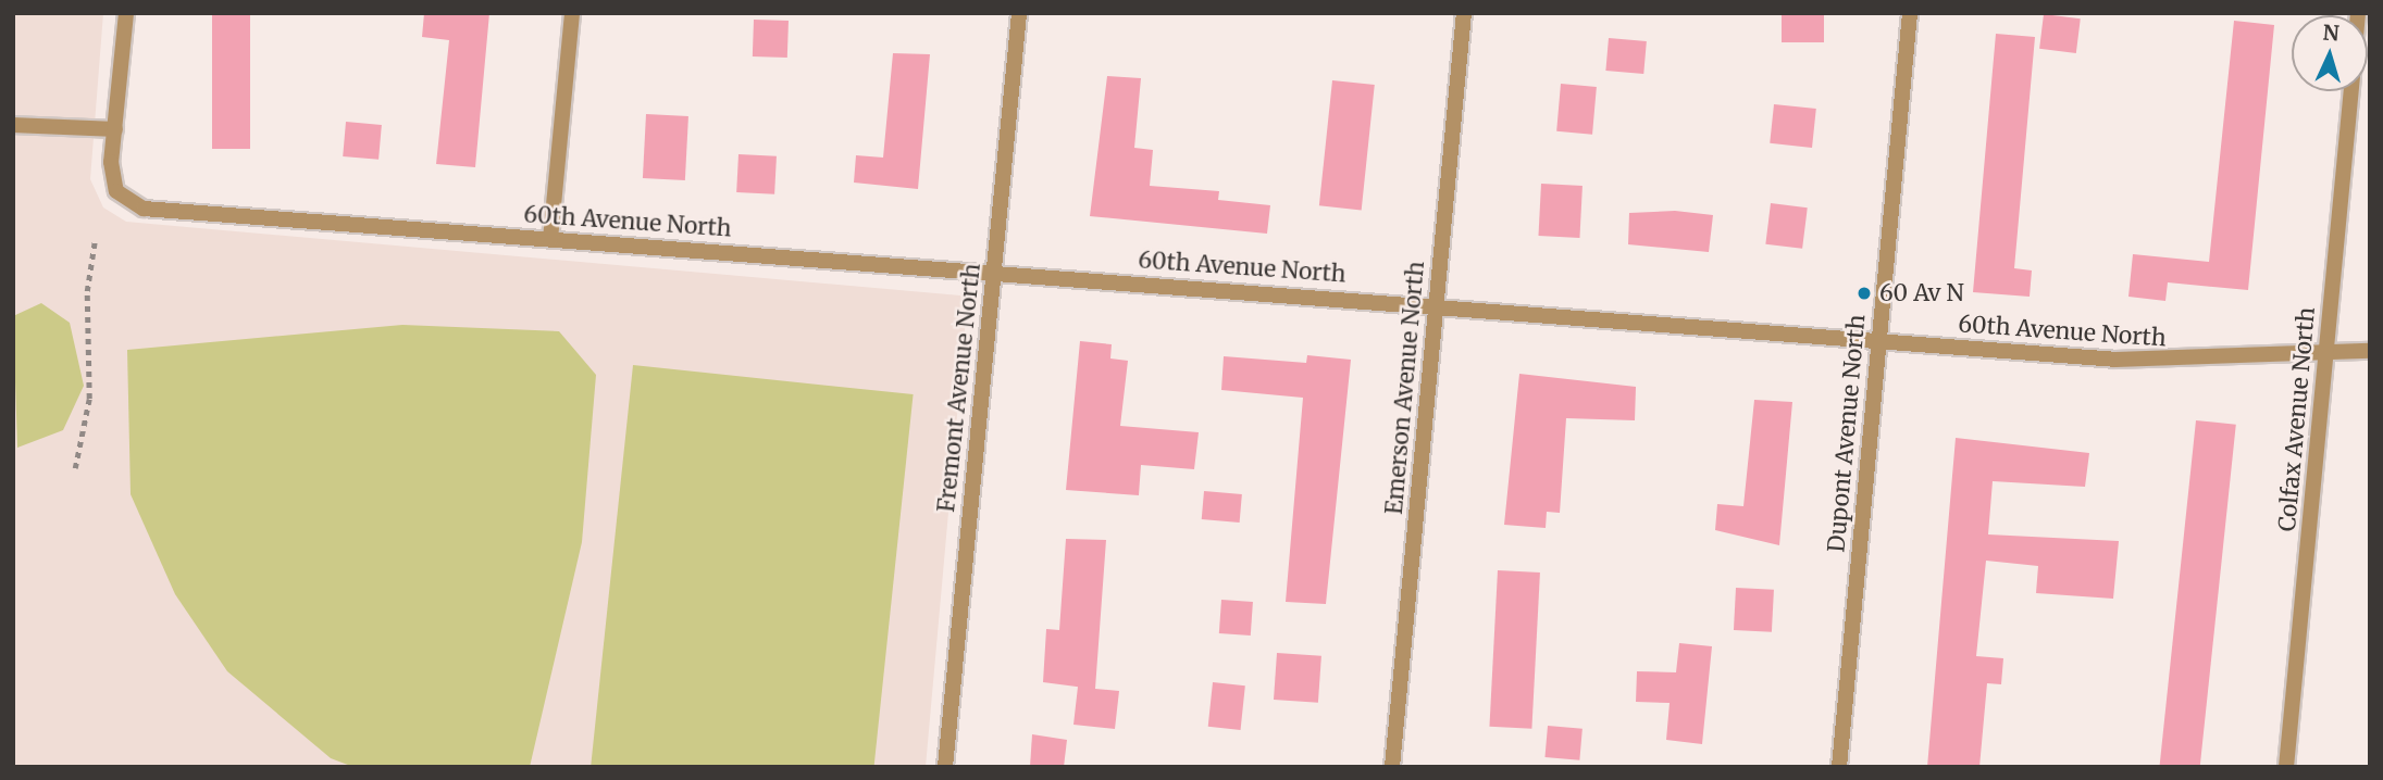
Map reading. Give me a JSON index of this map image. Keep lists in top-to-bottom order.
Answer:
{
  "streets": {
    "street": [
      "60th Avenue North",
      "Fremont Avenue North",
      "Emerson Avenue North",
      "Colfax Avenue North",
      "Dupont Avenue North"
    ]
  },
  "crossings": [
    ["60th Avenue North", "Fremont Avenue North"],
    ["60th Avenue North", "Emerson Avenue North"],
    ["60th Avenue North", "Colfax Avenue North"],
    ["60th Avenue North", "Dupont Avenue North"]
  ],
  "places": ["60 Av N"],
  "north": "top"
}
